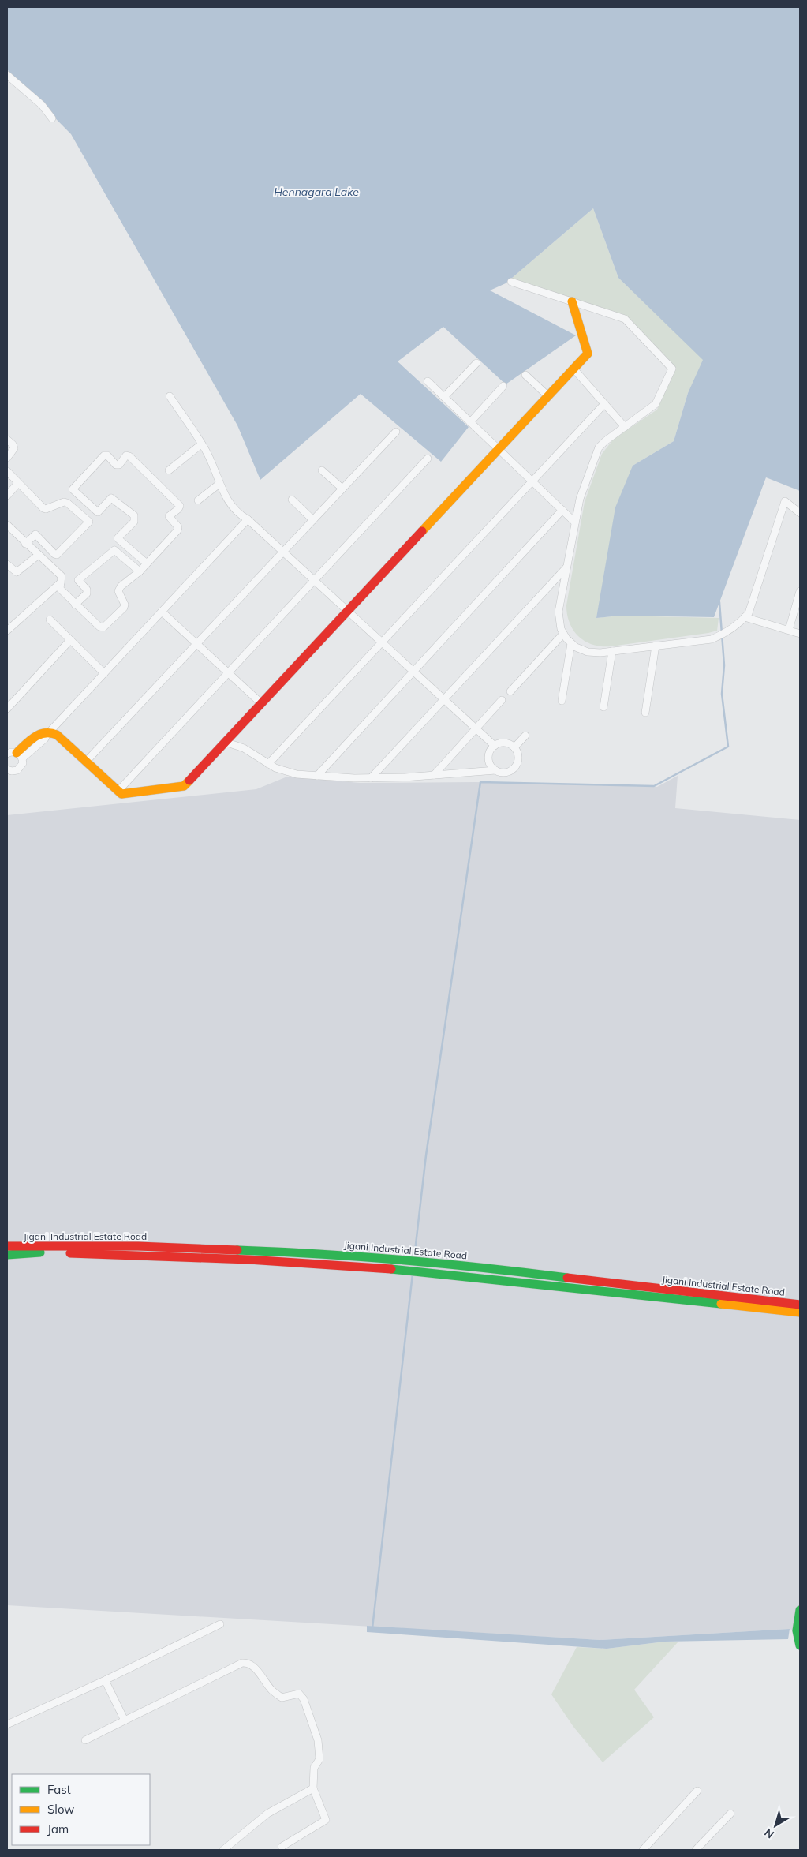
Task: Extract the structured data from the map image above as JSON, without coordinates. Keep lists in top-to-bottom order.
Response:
{
  "streets": {
    "main road": ["Jigani Industrial Estate Road"]
  },
  "water": ["Hennagara Lake"],
  "legend": ["Fast", "Slow", "Jam"],
  "north": "bottom left"
}
